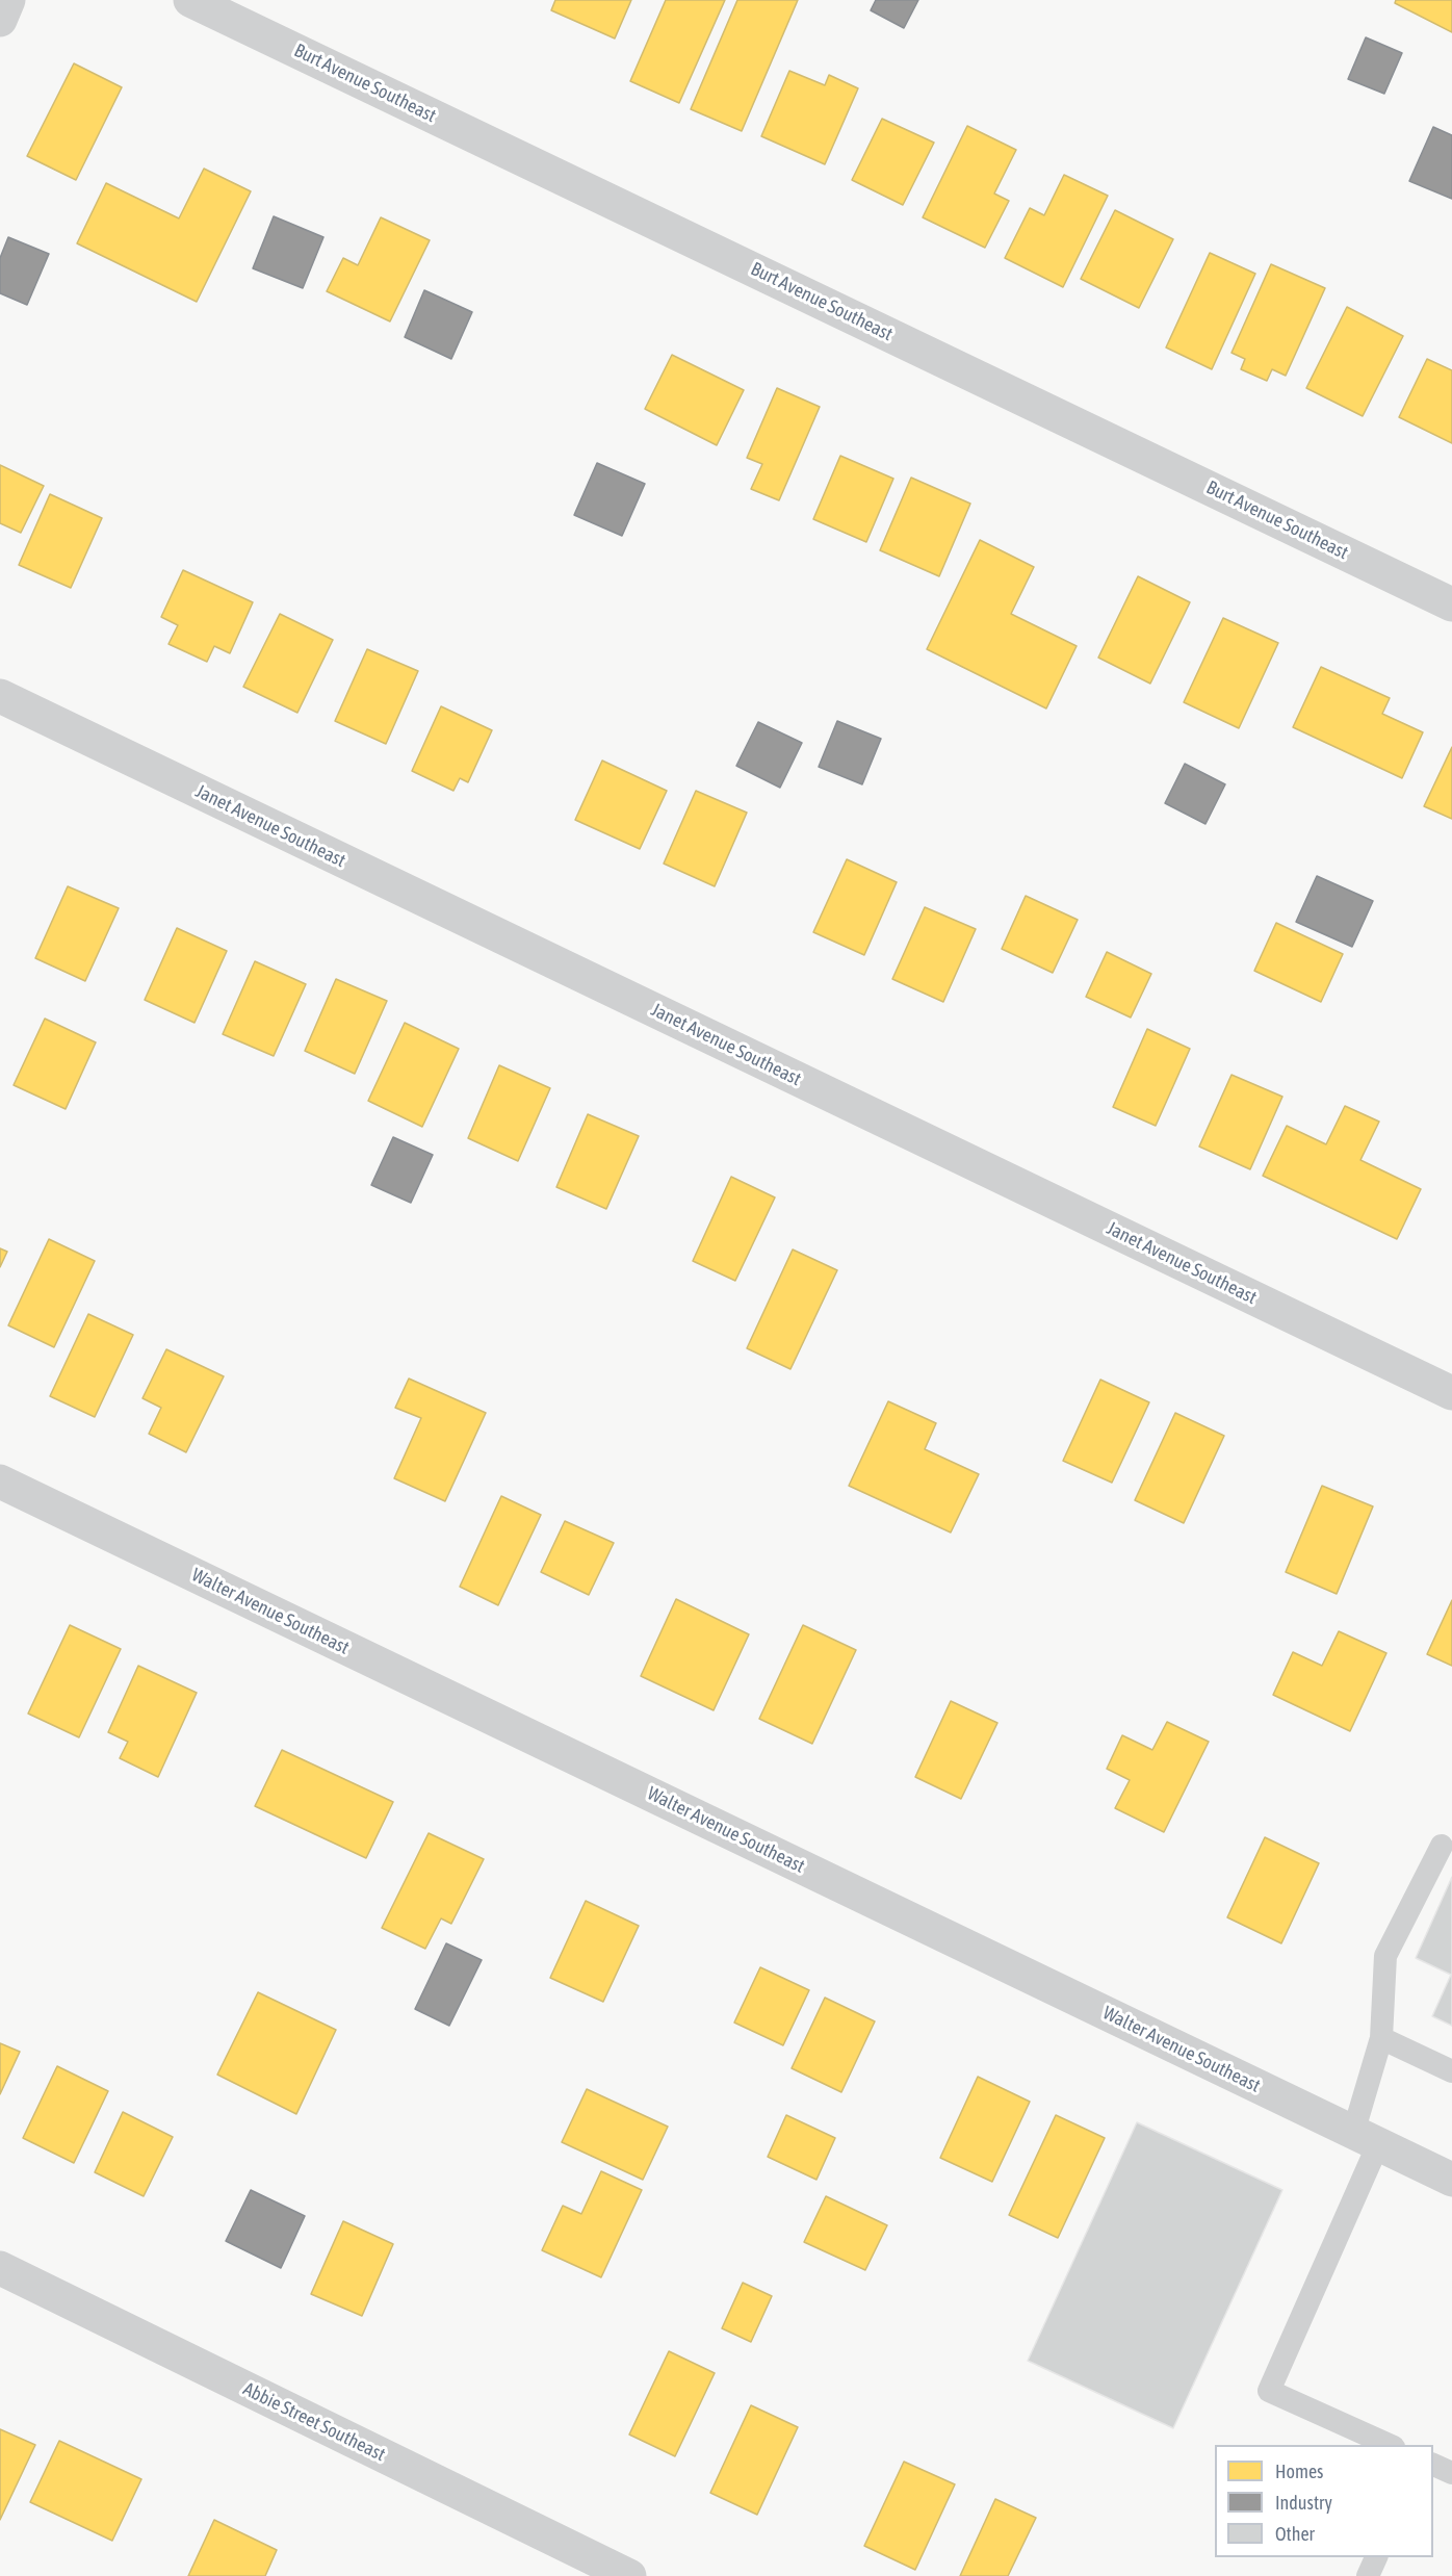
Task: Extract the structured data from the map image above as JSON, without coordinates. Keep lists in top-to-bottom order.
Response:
{
  "streets": {
    "street": [
      "Burt Avenue Southeast",
      "Janet Avenue Southeast",
      "Walter Avenue Southeast",
      "Abbie Street Southeast"
    ]
  },
  "legend": ["Homes", "Industry", "Other"]
}
